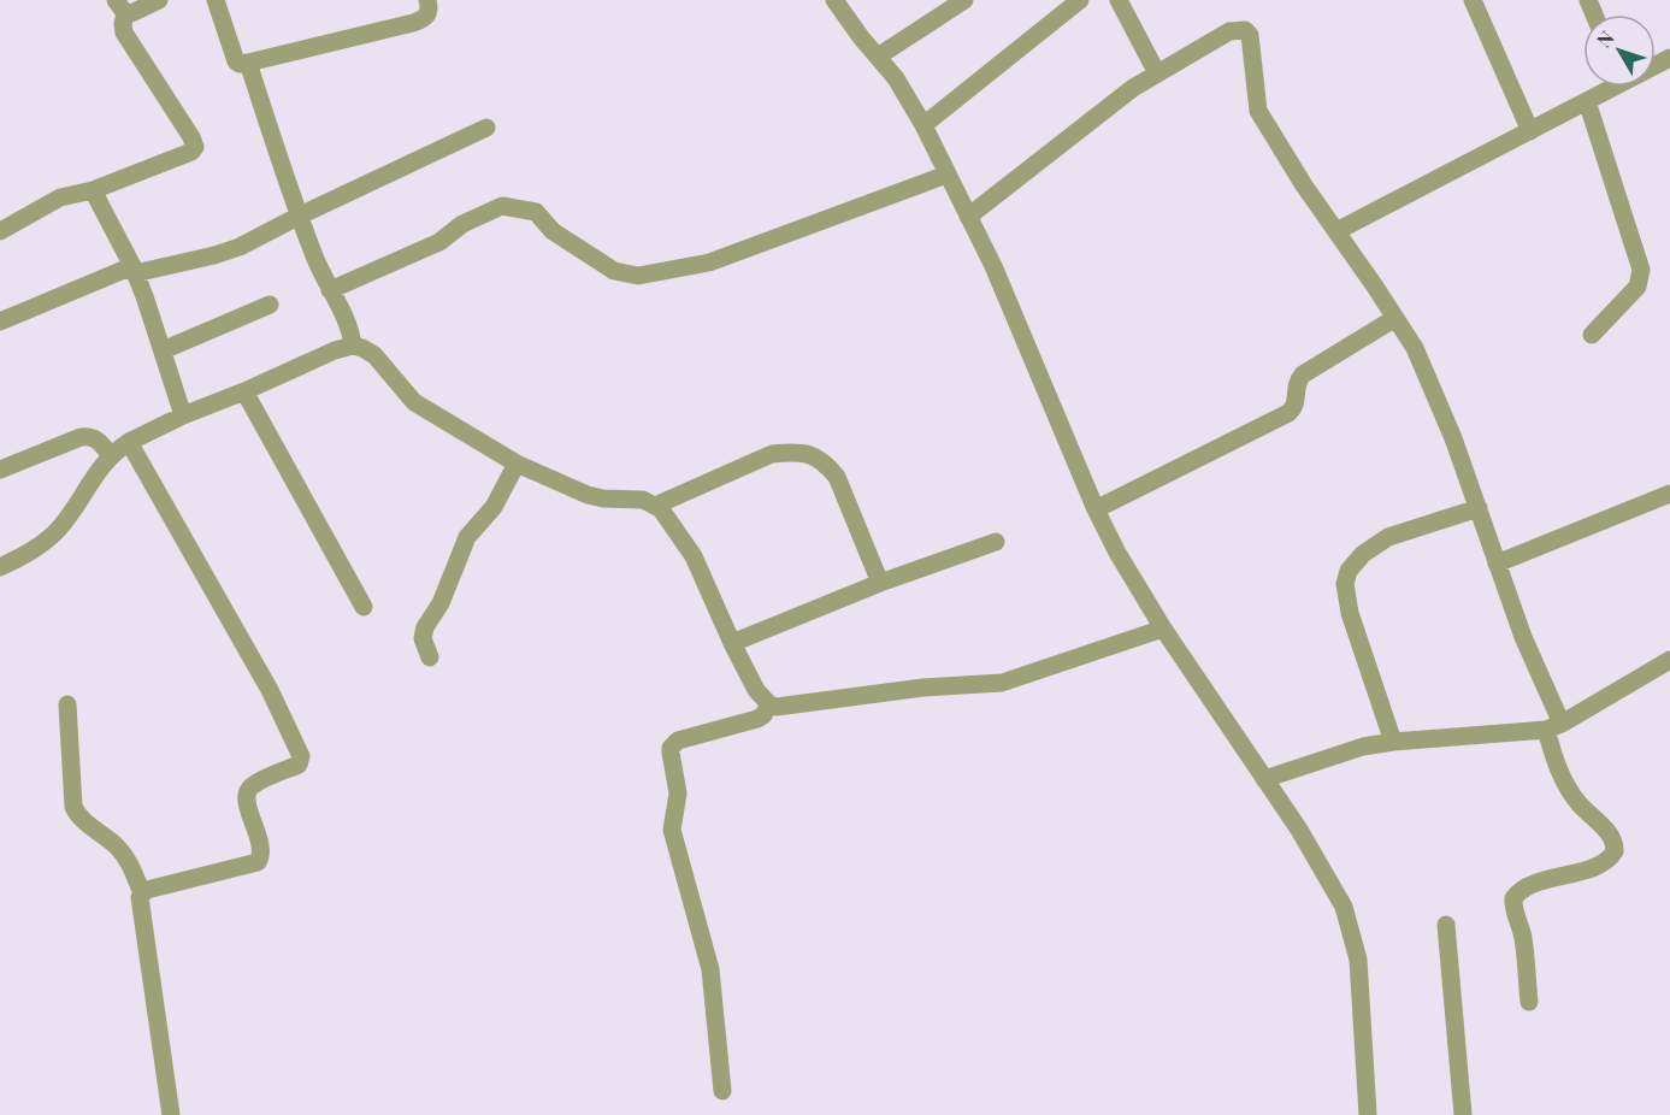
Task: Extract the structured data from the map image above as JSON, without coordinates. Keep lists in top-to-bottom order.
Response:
{
  "north": "top left"
}
